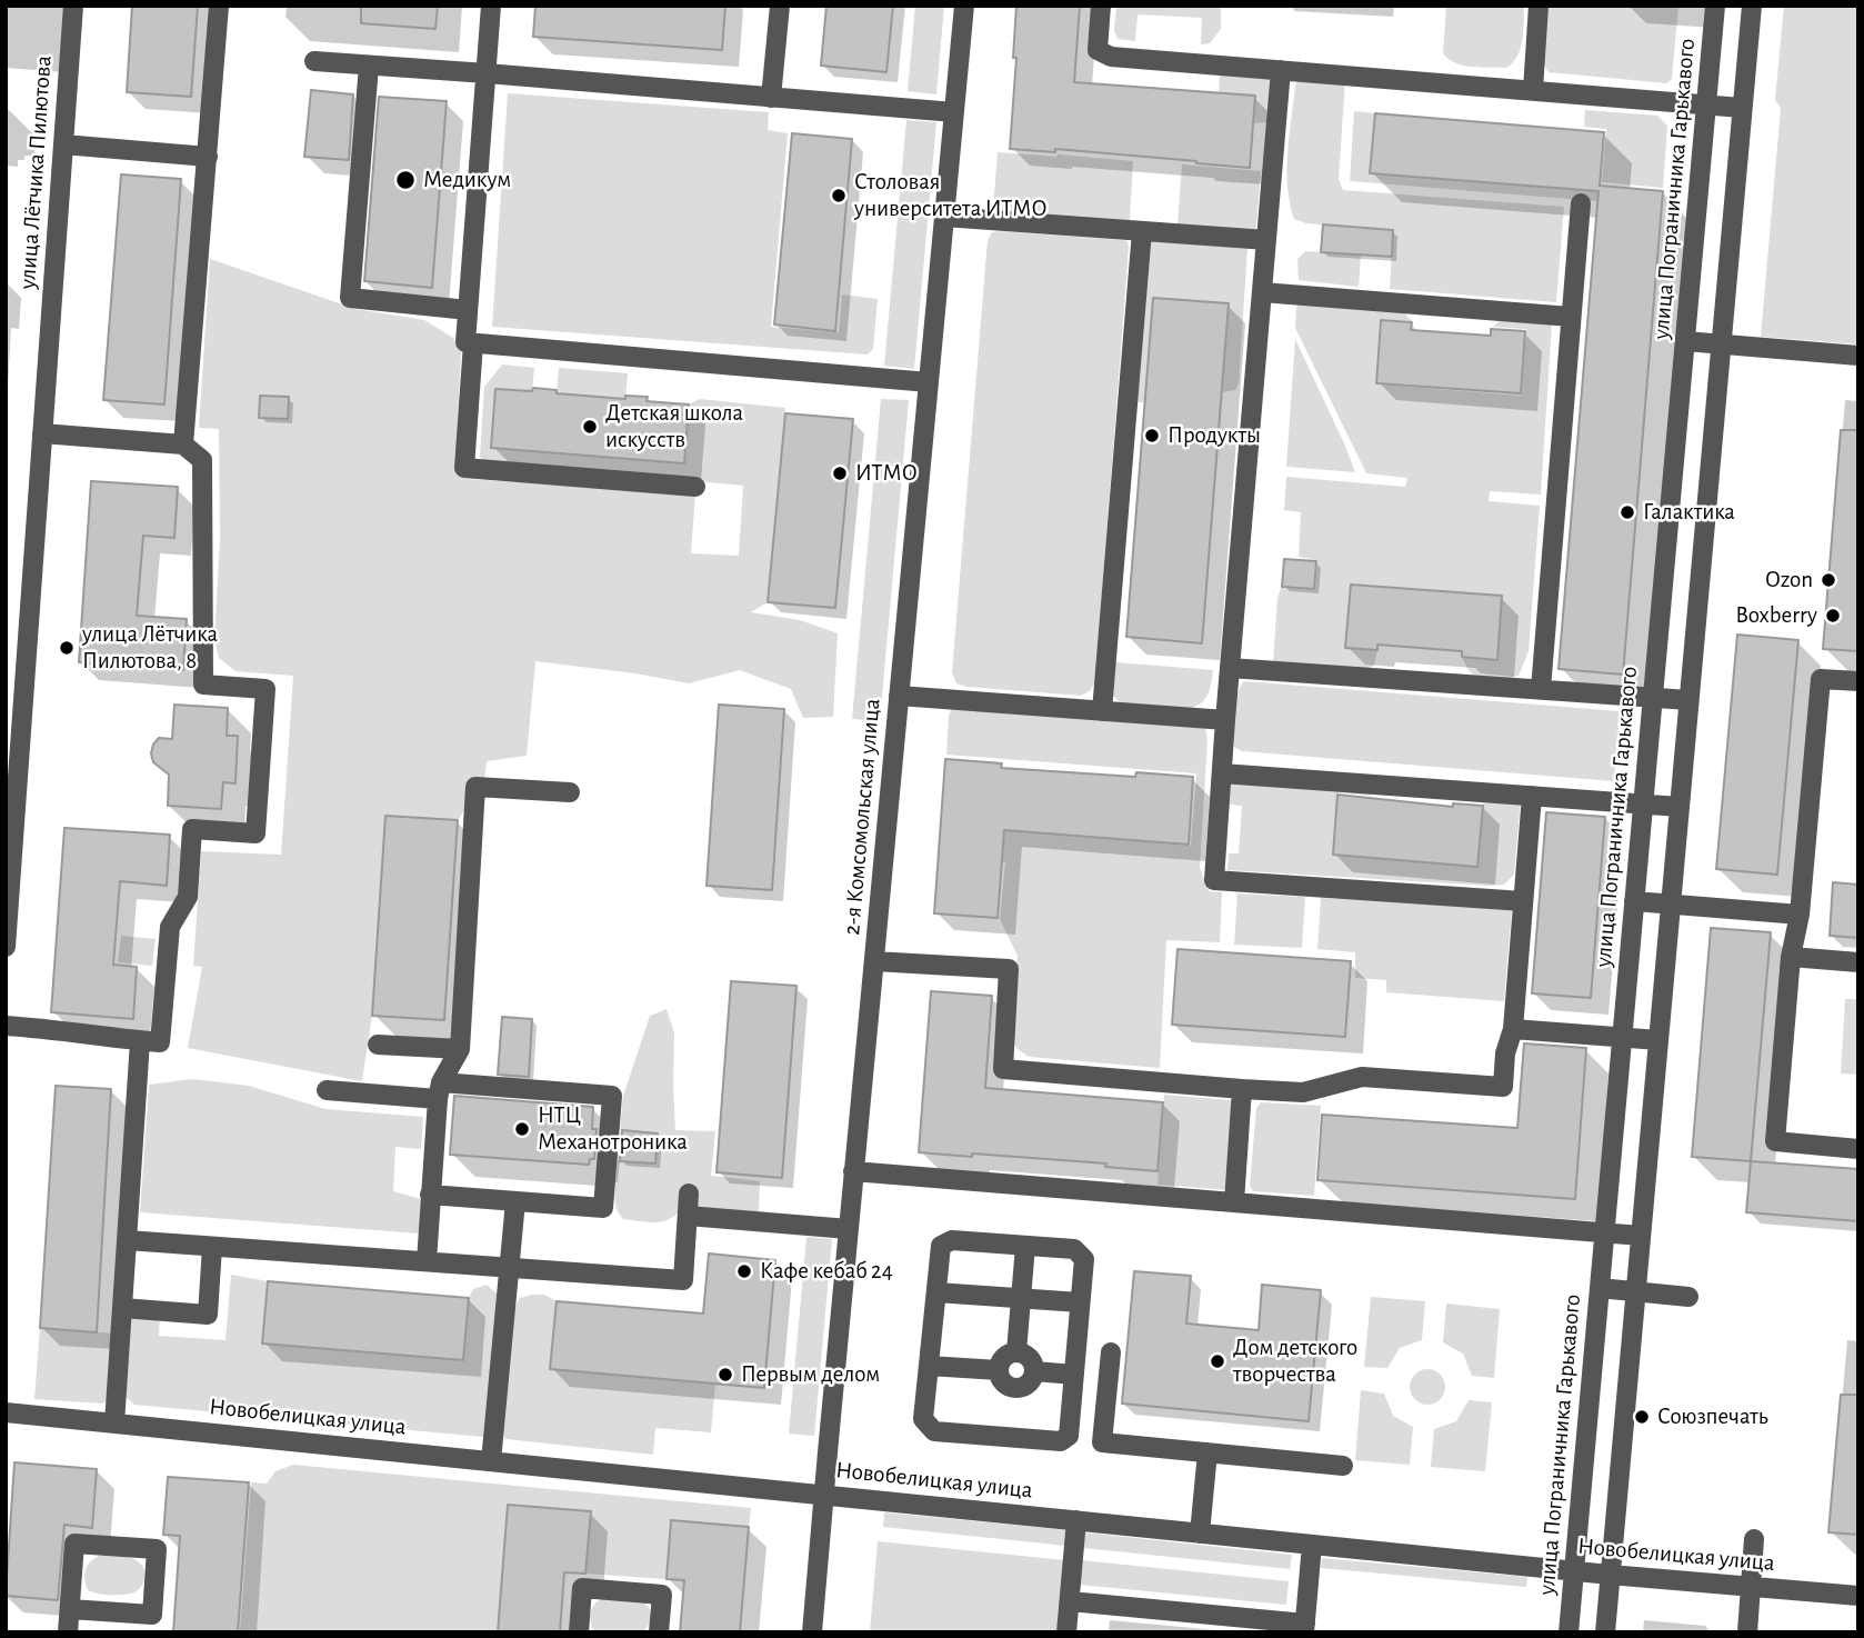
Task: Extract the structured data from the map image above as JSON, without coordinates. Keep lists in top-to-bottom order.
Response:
{
  "streets": {
    "street": [
      "улица Лётчика Пилютова",
      "улица Пограничника Гарькавого",
      "2-я Комсомольская улица",
      "Новобелицкая улица"
    ]
  },
  "crossings": [
    ["улица Пограничника Гарькавого", "Новобелицкая улица"],
    ["2-я Комсомольская улица", "Новобелицкая улица"]
  ],
  "places": [
    "Медикум",
    "Столовая университета ИТМО",
    "Детская школа искусств",
    "Продукты",
    "ИТМО",
    "Галактика",
    "Ozon",
    "Boxberry",
    "улица Лётчика Пилютова, 8",
    "НТЦ Механотроника",
    "Кафе кебаб 24",
    "Дом детского творчества",
    "Первым делом",
    "Союзпечать"
  ]
}
